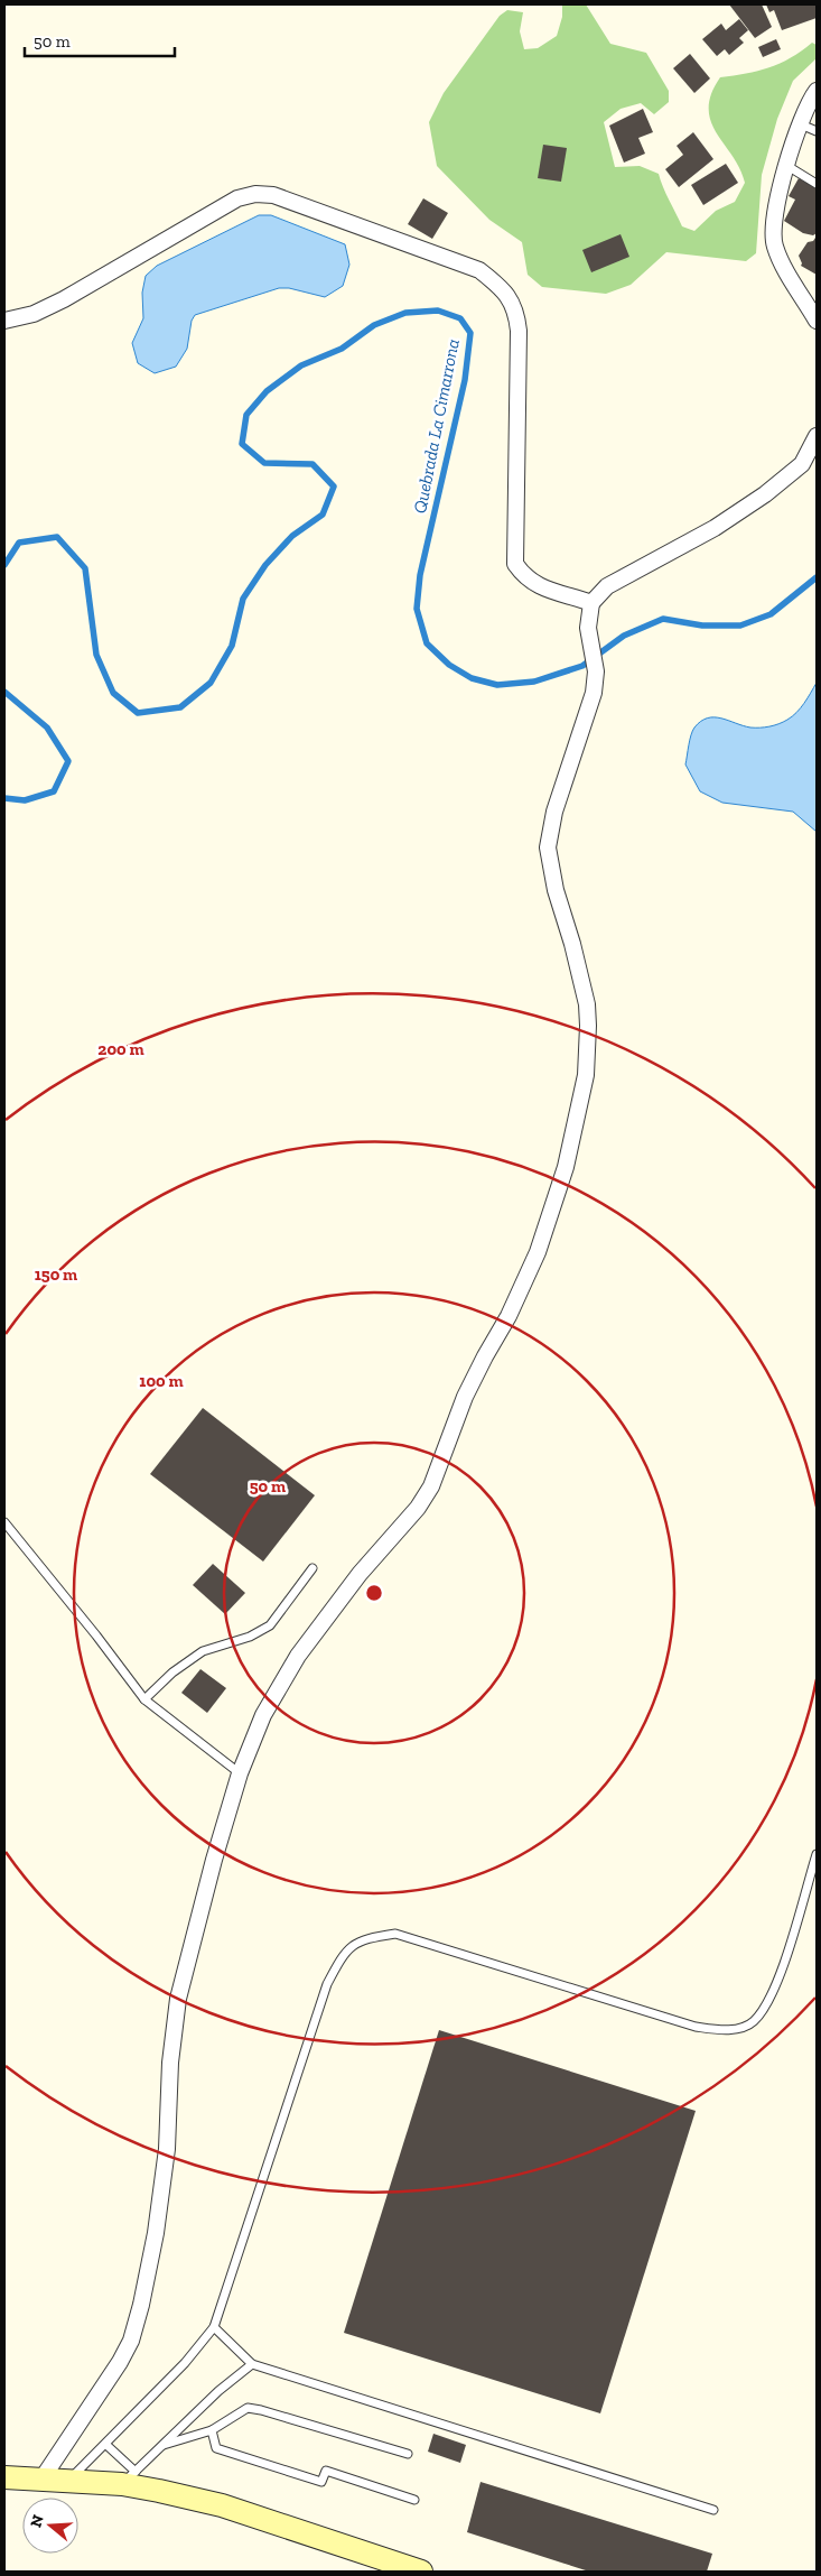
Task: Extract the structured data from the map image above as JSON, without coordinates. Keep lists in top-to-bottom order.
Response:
{
  "water": ["Quebrada La Cimarrona"],
  "scale_bar": "50 m",
  "north": "left",
  "rings": [
    "200 m",
    "150 m",
    "100 m",
    "50 m"
  ]
}
